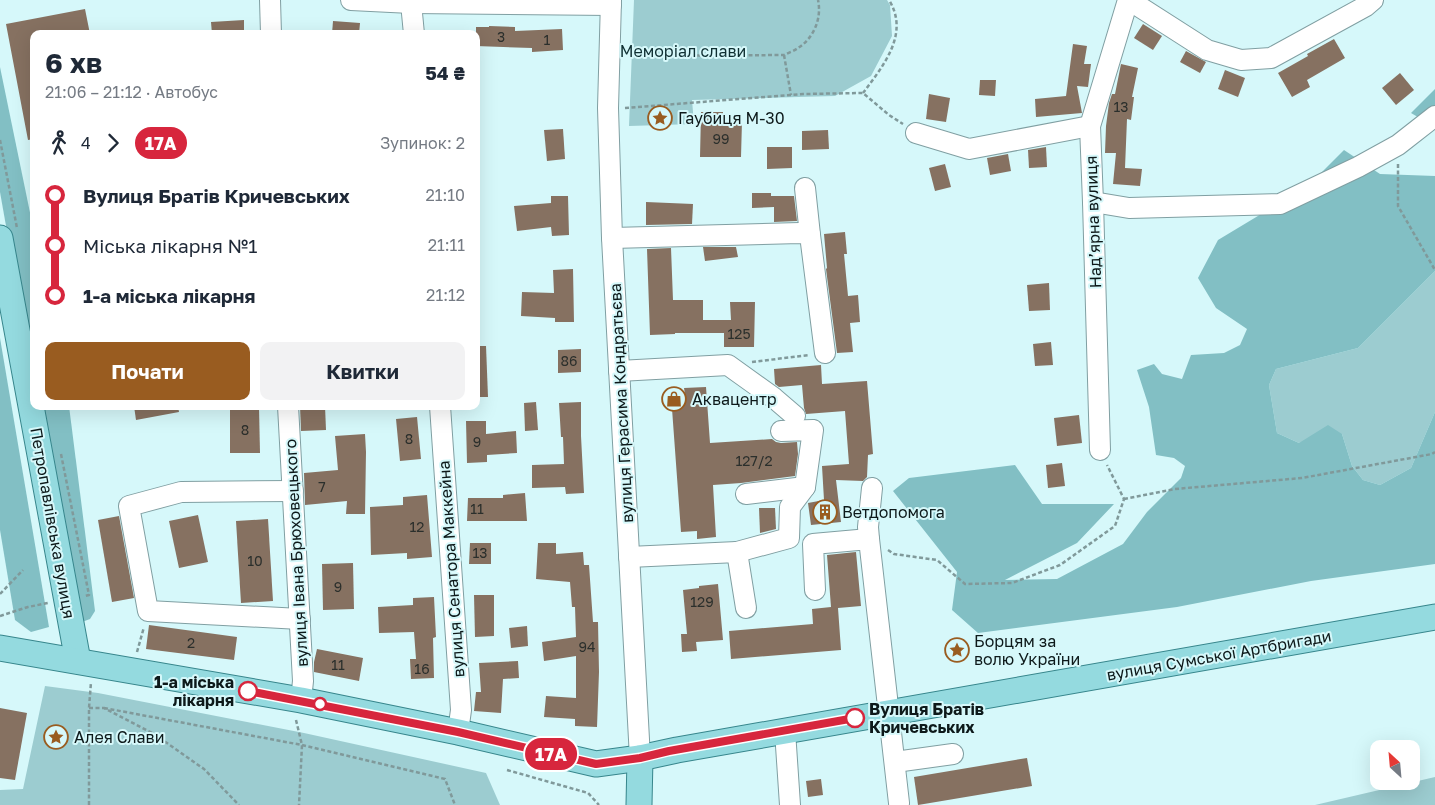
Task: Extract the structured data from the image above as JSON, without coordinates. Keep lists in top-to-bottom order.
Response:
{
  "streets": {
    "main road": ["вулиця Герасима Кондратьєва", "Петропавлівська вулиця", "вулиця Сумської Артбригади"],
    "street": ["Надʼярна вулиця", "вулиця Івана Брюховецького", "вулиця Сенатора Маккейна"]
  },
  "crossings": [
    ["вулиця Герасима Кондратьєва", "вулиця Сумської Артбригади"],
    ["Петропавлівська вулиця", "вулиця Сумської Артбригади"],
    ["вулиця Івана Брюховецького", "вулиця Сумської Артбригади"],
    ["вулиця Сенатора Маккейна", "вулиця Сумської Артбригади"]
  ],
  "parks": ["Меморіал слави"],
  "places": {
    "place": ["Гаубиця М-30", "Борцям за волю України", "Алея Слави"],
    "shop": ["Аквацентр"],
    "building": ["Ветдопомога"],
    "other": ["1-а міська лікарня", "Вулиця Братів Кричевських"]
  },
  "lines": ["bus line 17А"],
  "house_numbers": [
    "3",
    "1",
    "13",
    "99",
    "125",
    "86",
    "8",
    "8",
    "9",
    "127/2",
    "7",
    "11",
    "12",
    "13",
    "10",
    "9",
    "129",
    "2",
    "94",
    "11",
    "16"
  ],
  "north": "top left",
  "page": {
    "on_map": "17А",
    "heading": ["6 хв", "21:06 – 21:12 · Автобус", "54 ₴"],
    "legs": ["4", "17А", "Зупинок: 2"],
    "list": [
      {
        "name": "Вулиця Братів Кричевських",
        "value": "21:10"
      },
      {
        "name": "Міська лікарня №1",
        "value": "21:11"
      },
      {
        "name": "1-а міська лікарня",
        "value": "21:12"
      }
    ],
    "buttons": ["Почати", "Квитки"]
  }
}
